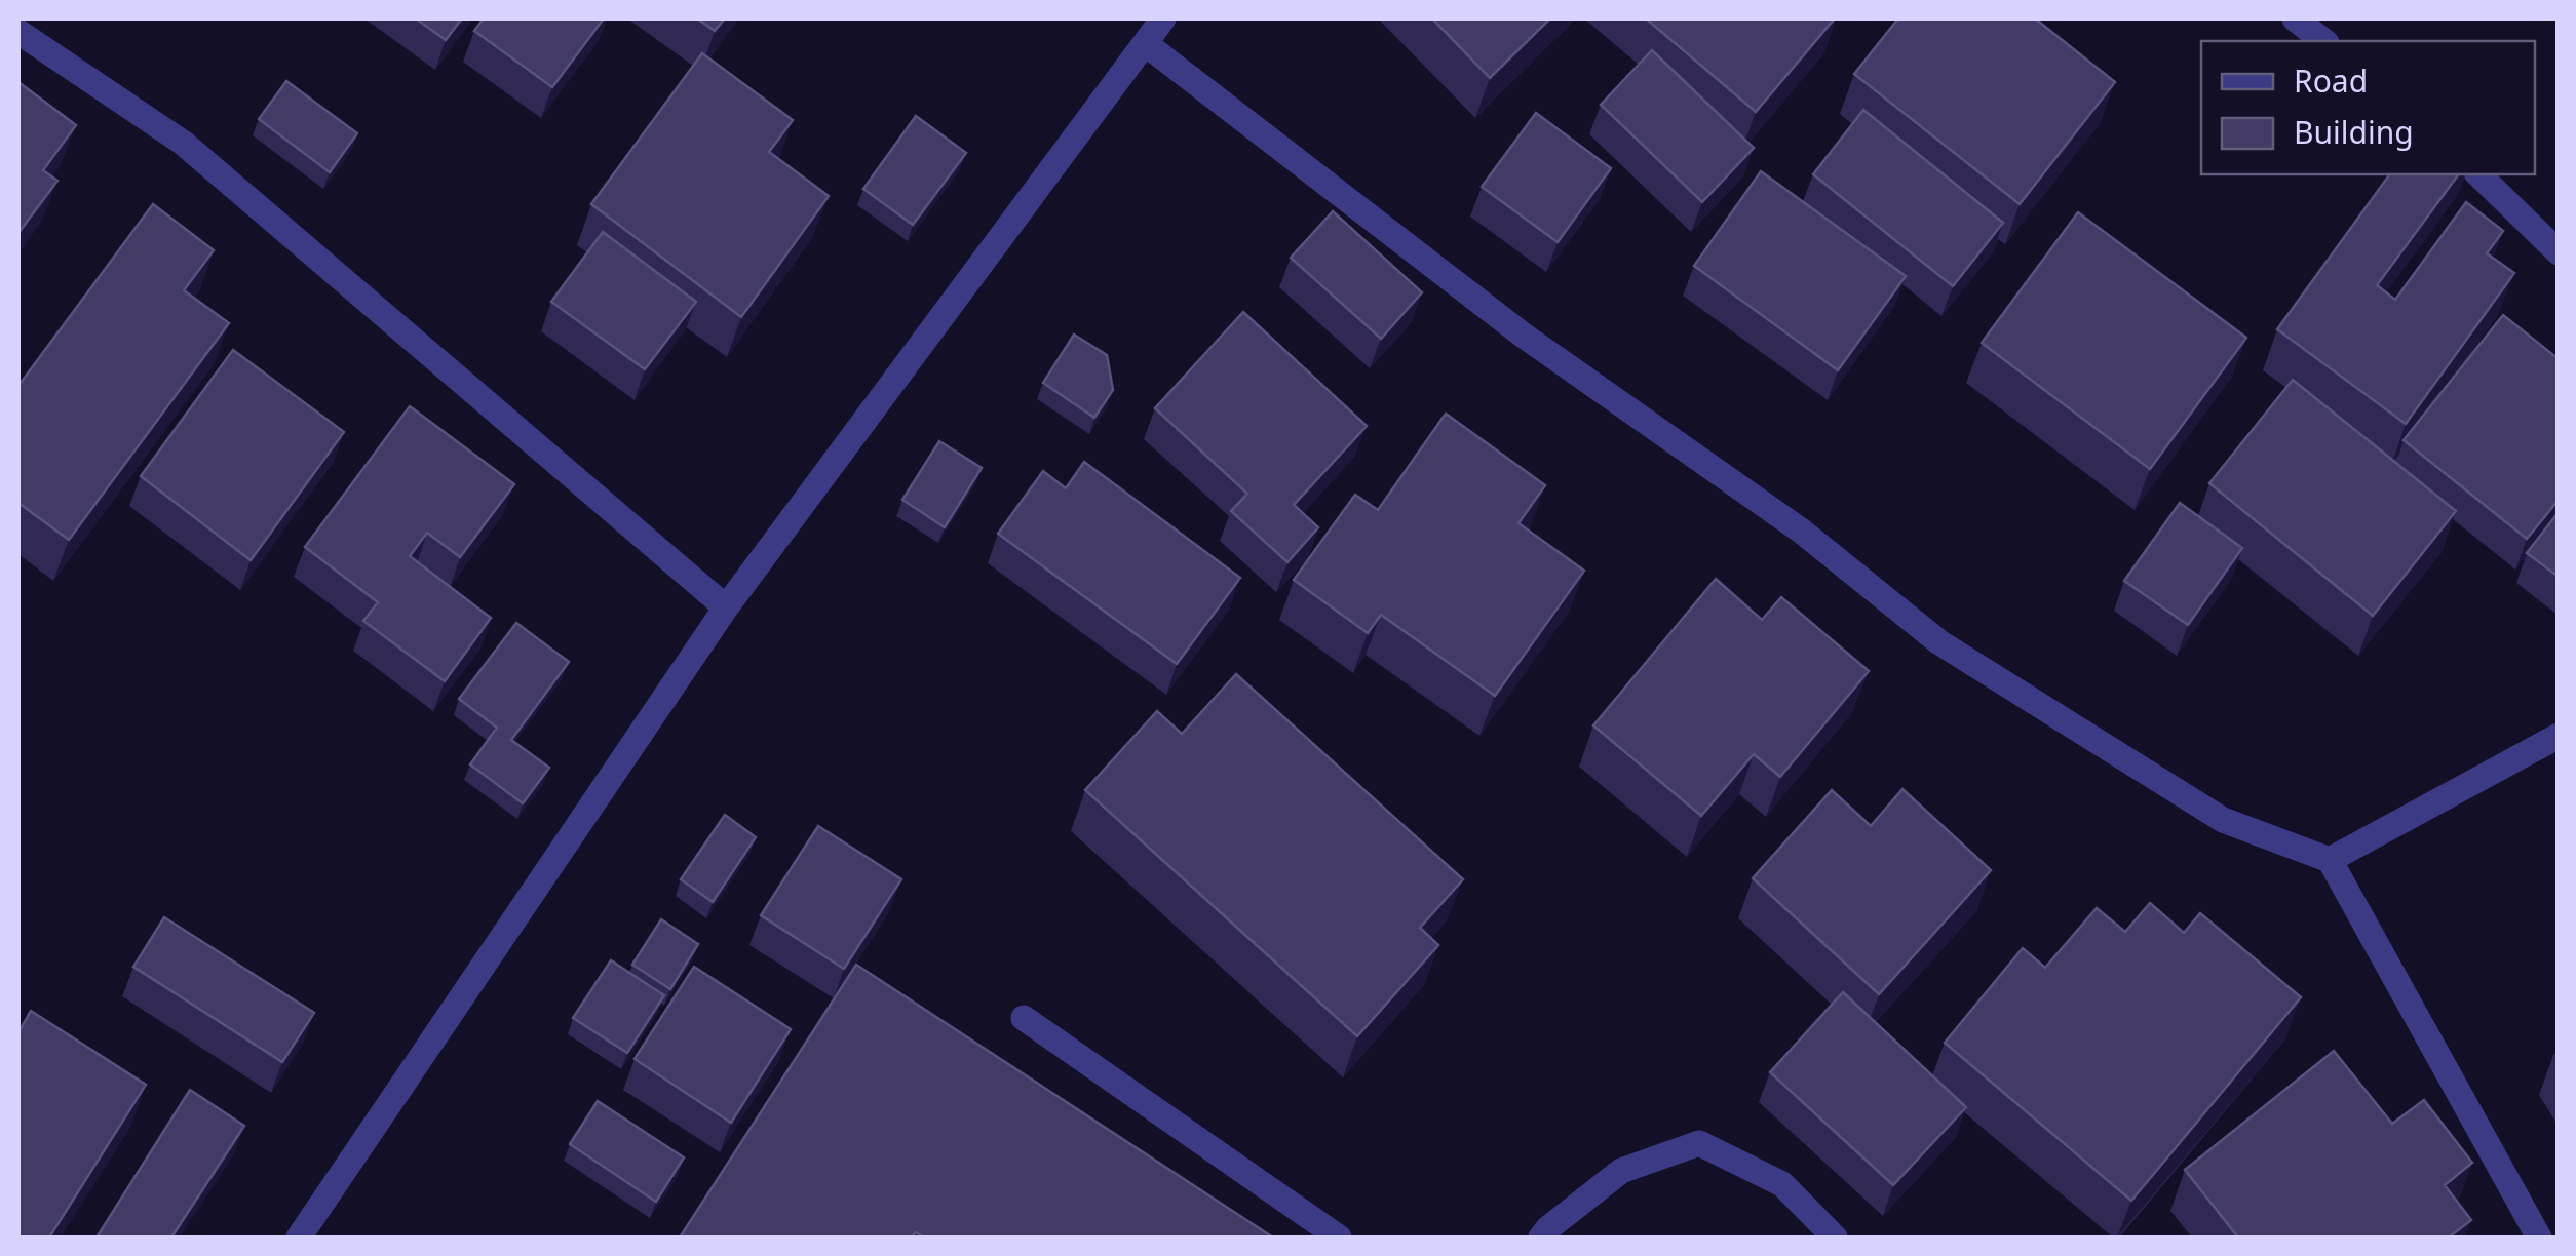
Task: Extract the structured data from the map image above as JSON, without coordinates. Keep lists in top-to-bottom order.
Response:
{
  "legend": ["Road", "Building"]
}
